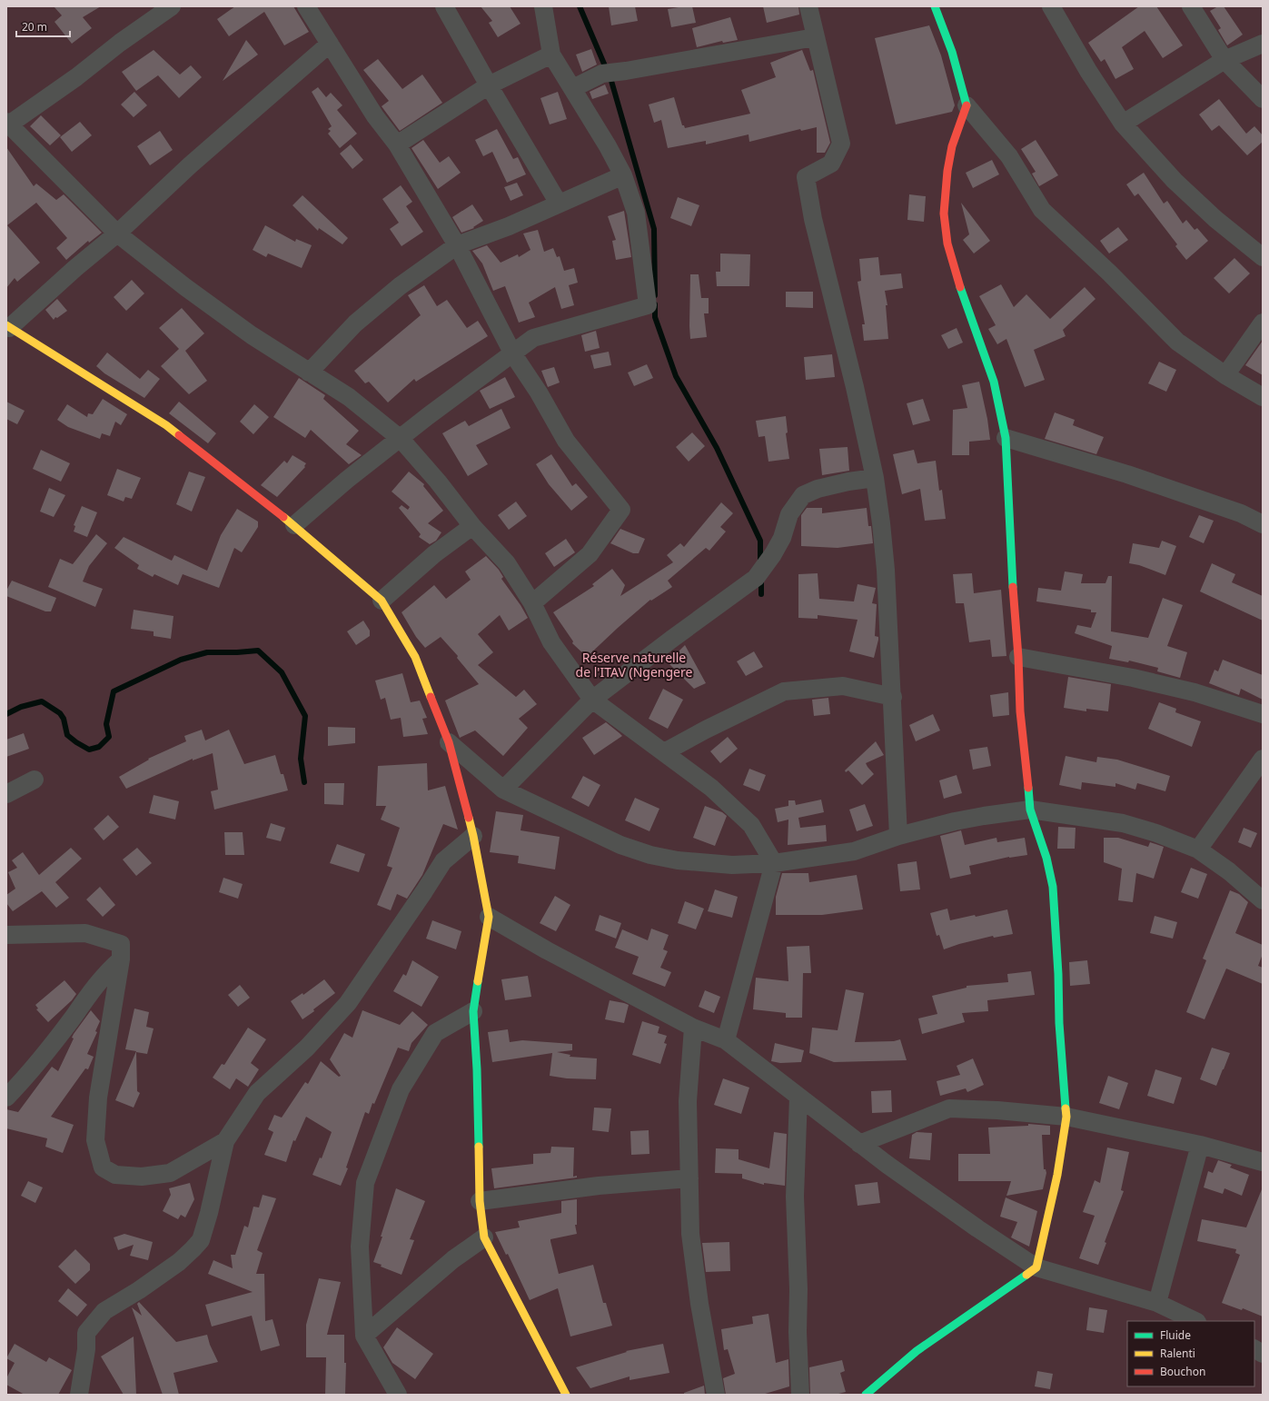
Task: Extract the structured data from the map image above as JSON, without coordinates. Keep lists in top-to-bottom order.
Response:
{
  "parks": ["Réserve naturelle de l'ITAV (Ngengere"],
  "legend": ["Fluide", "Ralenti", "Bouchon"],
  "scale_bar": "20 m"
}
